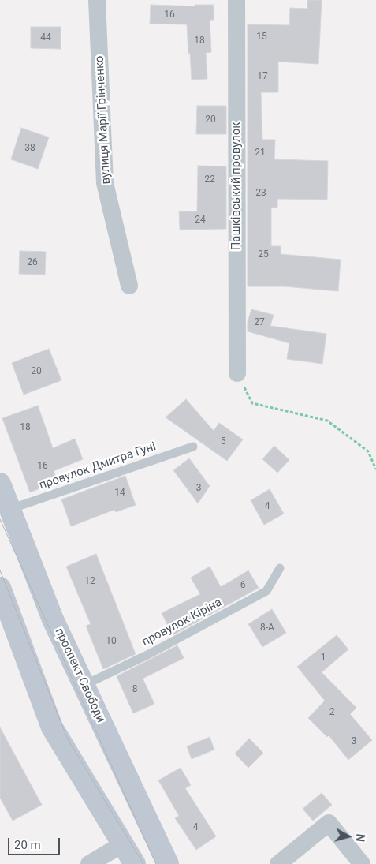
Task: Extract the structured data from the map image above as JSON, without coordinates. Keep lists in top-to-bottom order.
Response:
{
  "streets": {
    "street": ["вулиця Марії Грінченко", "Пашківський провулок", "проспект Свободи"],
    "lane": ["провулок Дмитра Гуні", "провулок Кіріна"]
  },
  "crossings": [
    ["провулок Дмитра Гуні", "проспект Свободи"],
    ["провулок Кіріна", "проспект Свободи"]
  ],
  "house_numbers": [
    "16",
    "15",
    "44",
    "18",
    "17",
    "20",
    "38",
    "21",
    "22",
    "23",
    "24",
    "25",
    "26",
    "27",
    "20",
    "18",
    "5",
    "16",
    "3",
    "14",
    "4",
    "12",
    "6",
    "8-А",
    "10",
    "1",
    "8",
    "2",
    "3",
    "4"
  ],
  "scale_bar": "20 m",
  "north": "right"
}
